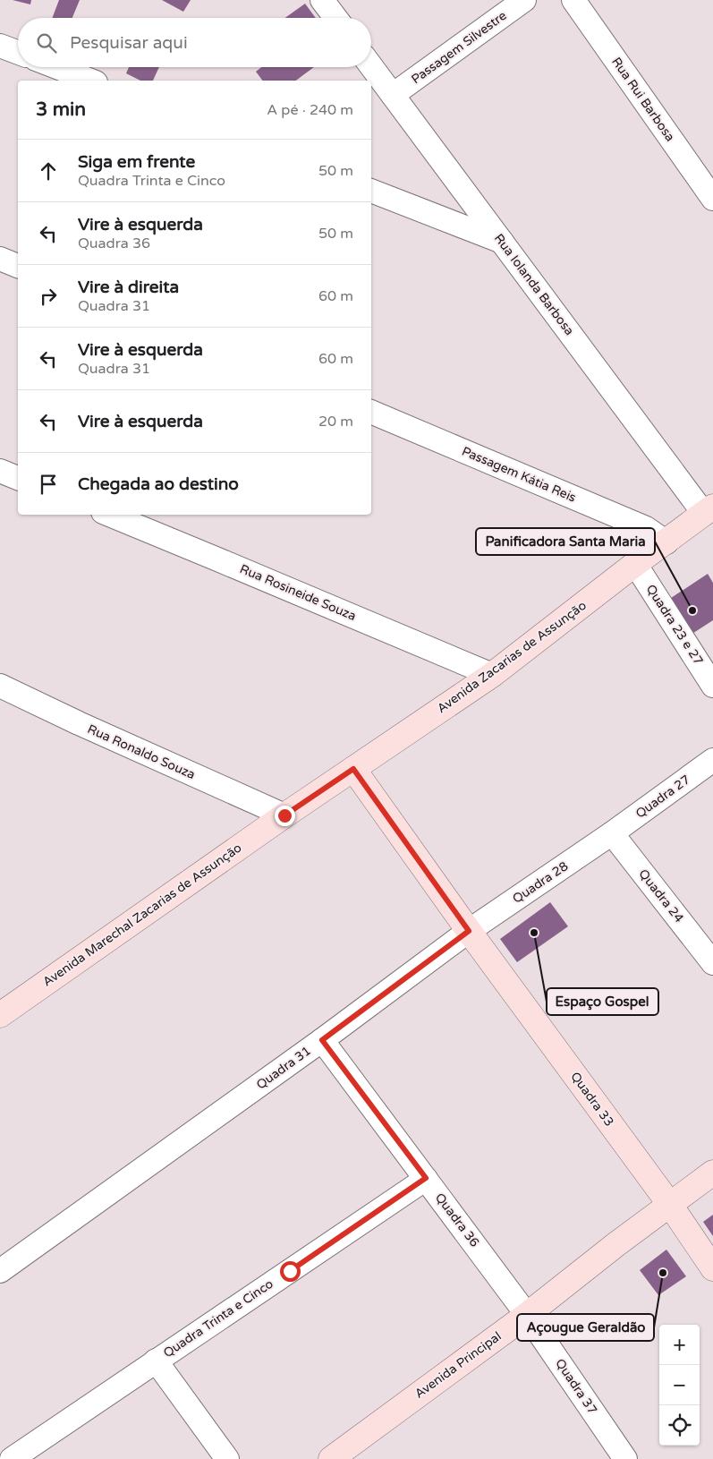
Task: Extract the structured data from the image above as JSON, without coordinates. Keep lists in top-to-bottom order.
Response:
{
  "streets": {
    "street": [
      "Passagem Silvestre",
      "Rua Rui Barbosa",
      "Rua Iolanda Barbosa",
      "Passagem Kátia Reis",
      "Rua Rosineide Souza",
      "Quadra 23 e 27",
      "Avenida Zacarias de Assunção",
      "Rua Ronaldo Souza",
      "Quadra 27",
      "Quadra 28",
      "Quadra 24",
      "Avenida Marechal Zacarias de Assunção",
      "Quadra 31",
      "Quadra 33",
      "Quadra 36",
      "Quadra Trinta e Cinco",
      "Avenida Principal",
      "Quadra 37"
    ]
  },
  "crossings": [
    ["Passagem Silvestre", "Rua Iolanda Barbosa"],
    ["Rua Iolanda Barbosa", "Avenida Zacarias de Assunção"],
    ["Passagem Kátia Reis", "Avenida Zacarias de Assunção"],
    ["Rua Rosineide Souza", "Avenida Zacarias de Assunção"],
    ["Quadra 23 e 27", "Avenida Zacarias de Assunção"],
    ["Avenida Zacarias de Assunção", "Rua Ronaldo Souza"],
    ["Avenida Zacarias de Assunção", "Avenida Marechal Zacarias de Assunção"],
    ["Rua Ronaldo Souza", "Avenida Marechal Zacarias de Assunção"],
    ["Quadra 27", "Quadra 28"],
    ["Quadra 27", "Quadra 24"],
    ["Quadra 28", "Quadra 24"],
    ["Quadra 28", "Quadra 31"],
    ["Quadra 28", "Quadra 33"],
    ["Quadra 31", "Quadra 33"],
    ["Quadra 31", "Quadra 36"],
    ["Quadra 33", "Avenida Principal"],
    ["Quadra 36", "Quadra Trinta e Cinco"],
    ["Quadra 36", "Avenida Principal"],
    ["Quadra 36", "Quadra 37"],
    ["Avenida Principal", "Quadra 37"]
  ],
  "places": ["Panificadora Santa Maria", "Espaço Gospel", "Açougue Geraldão"],
  "page": {
    "search": "Pesquisar aqui",
    "heading": ["3 min", "A pé · 240 m"],
    "list": [
      ["Siga em frente", "Quadra Trinta e Cinco", "50 m"],
      ["Vire à esquerda", "Quadra 36", "50 m"],
      ["Vire à direita", "Quadra 31", "60 m"],
      ["Vire à esquerda", "Quadra 31", "60 m"],
      ["Vire à esquerda", "20 m"],
      "Chegada ao destino"
    ],
    "map_buttons": ["+", "−"]
  }
}
